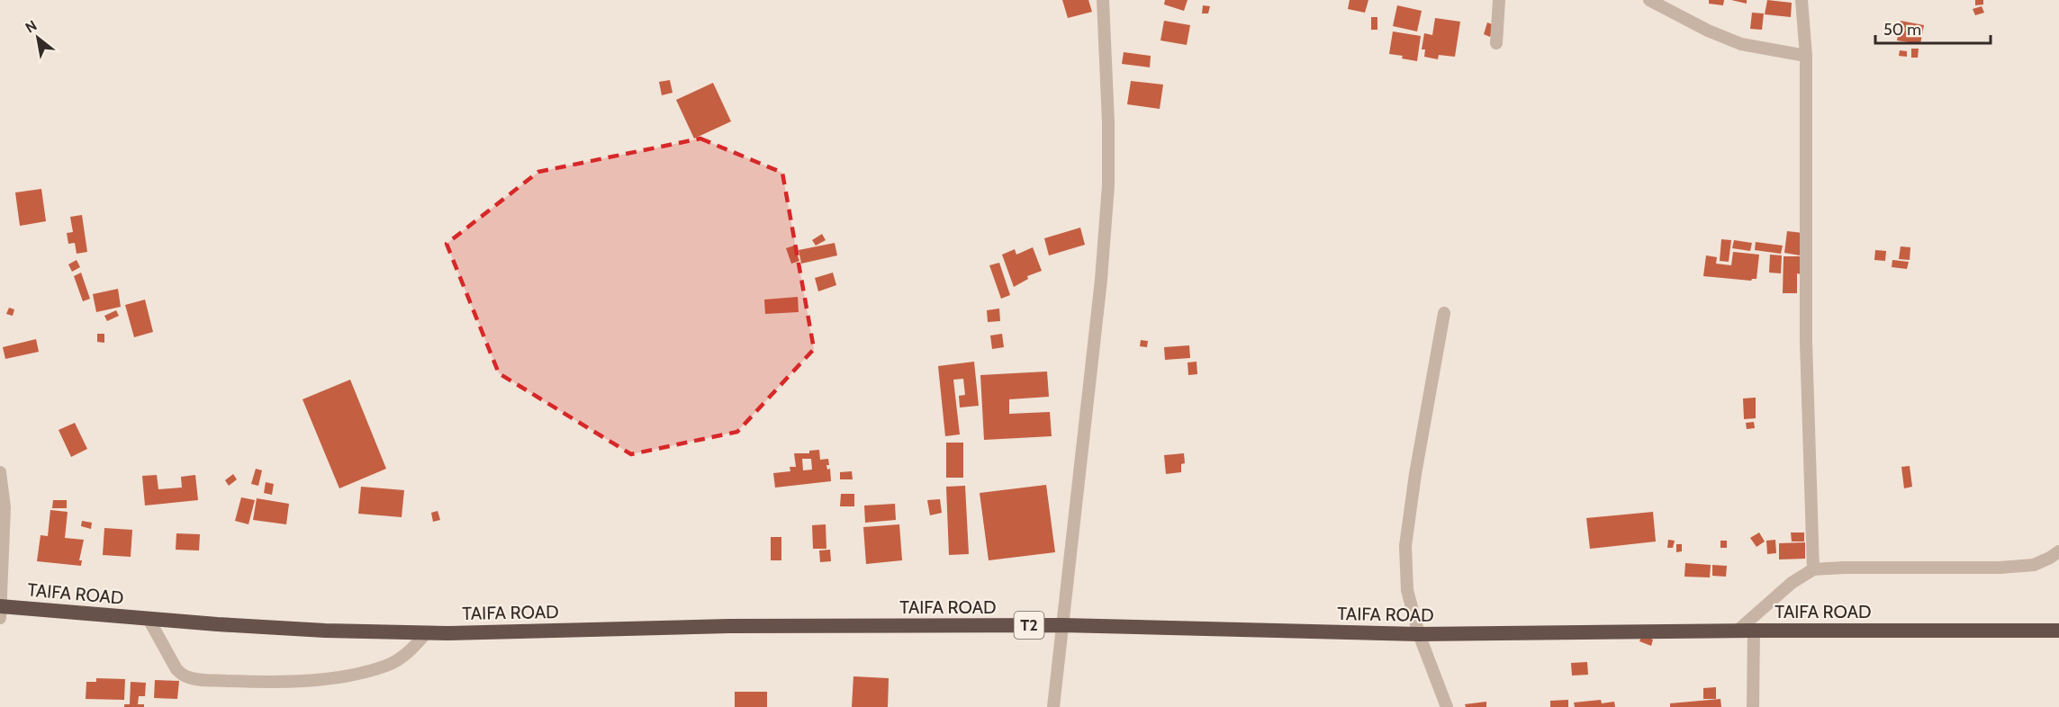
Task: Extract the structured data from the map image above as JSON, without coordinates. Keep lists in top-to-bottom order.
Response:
{
  "streets": {
    "highway": ["TAIFA ROAD", "T2"]
  },
  "scale_bar": "50 m",
  "north": "top left"
}
